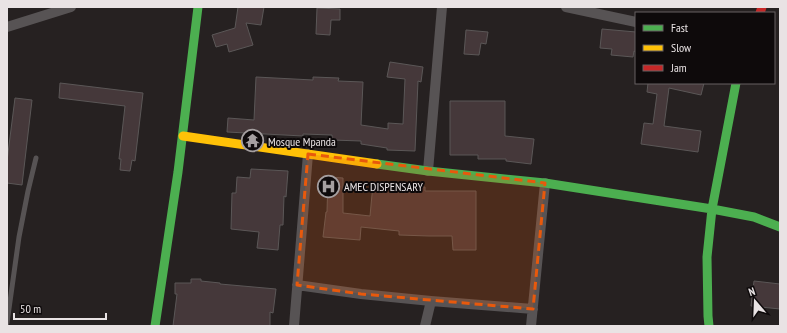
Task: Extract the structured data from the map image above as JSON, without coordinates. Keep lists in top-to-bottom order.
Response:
{
  "places": {
    "temple": ["Mosque Mpanda"],
    "hospital": ["AMEC DISPENSARY"]
  },
  "legend": ["Fast", "Slow", "Jam"],
  "scale_bar": "50 m",
  "north": "top"
}
